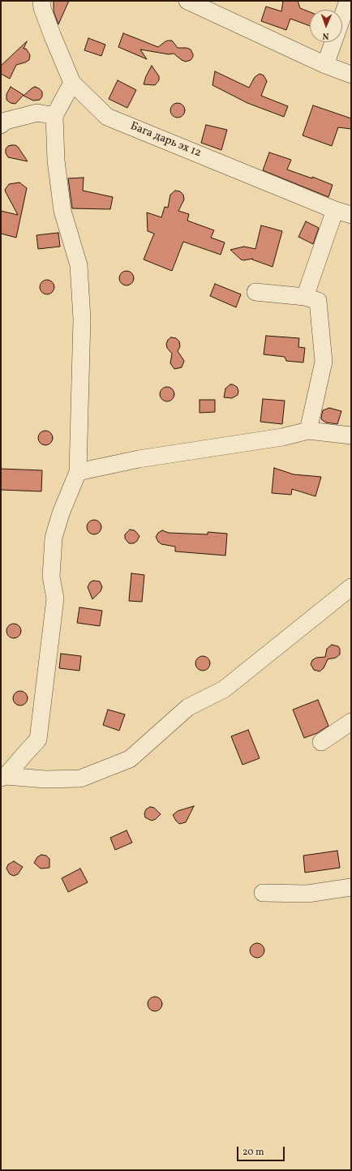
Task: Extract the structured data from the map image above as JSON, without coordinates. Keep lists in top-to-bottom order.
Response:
{
  "streets": {
    "street": ["Бага дарь эх 12"]
  },
  "scale_bar": "20 m",
  "north": "bottom"
}
